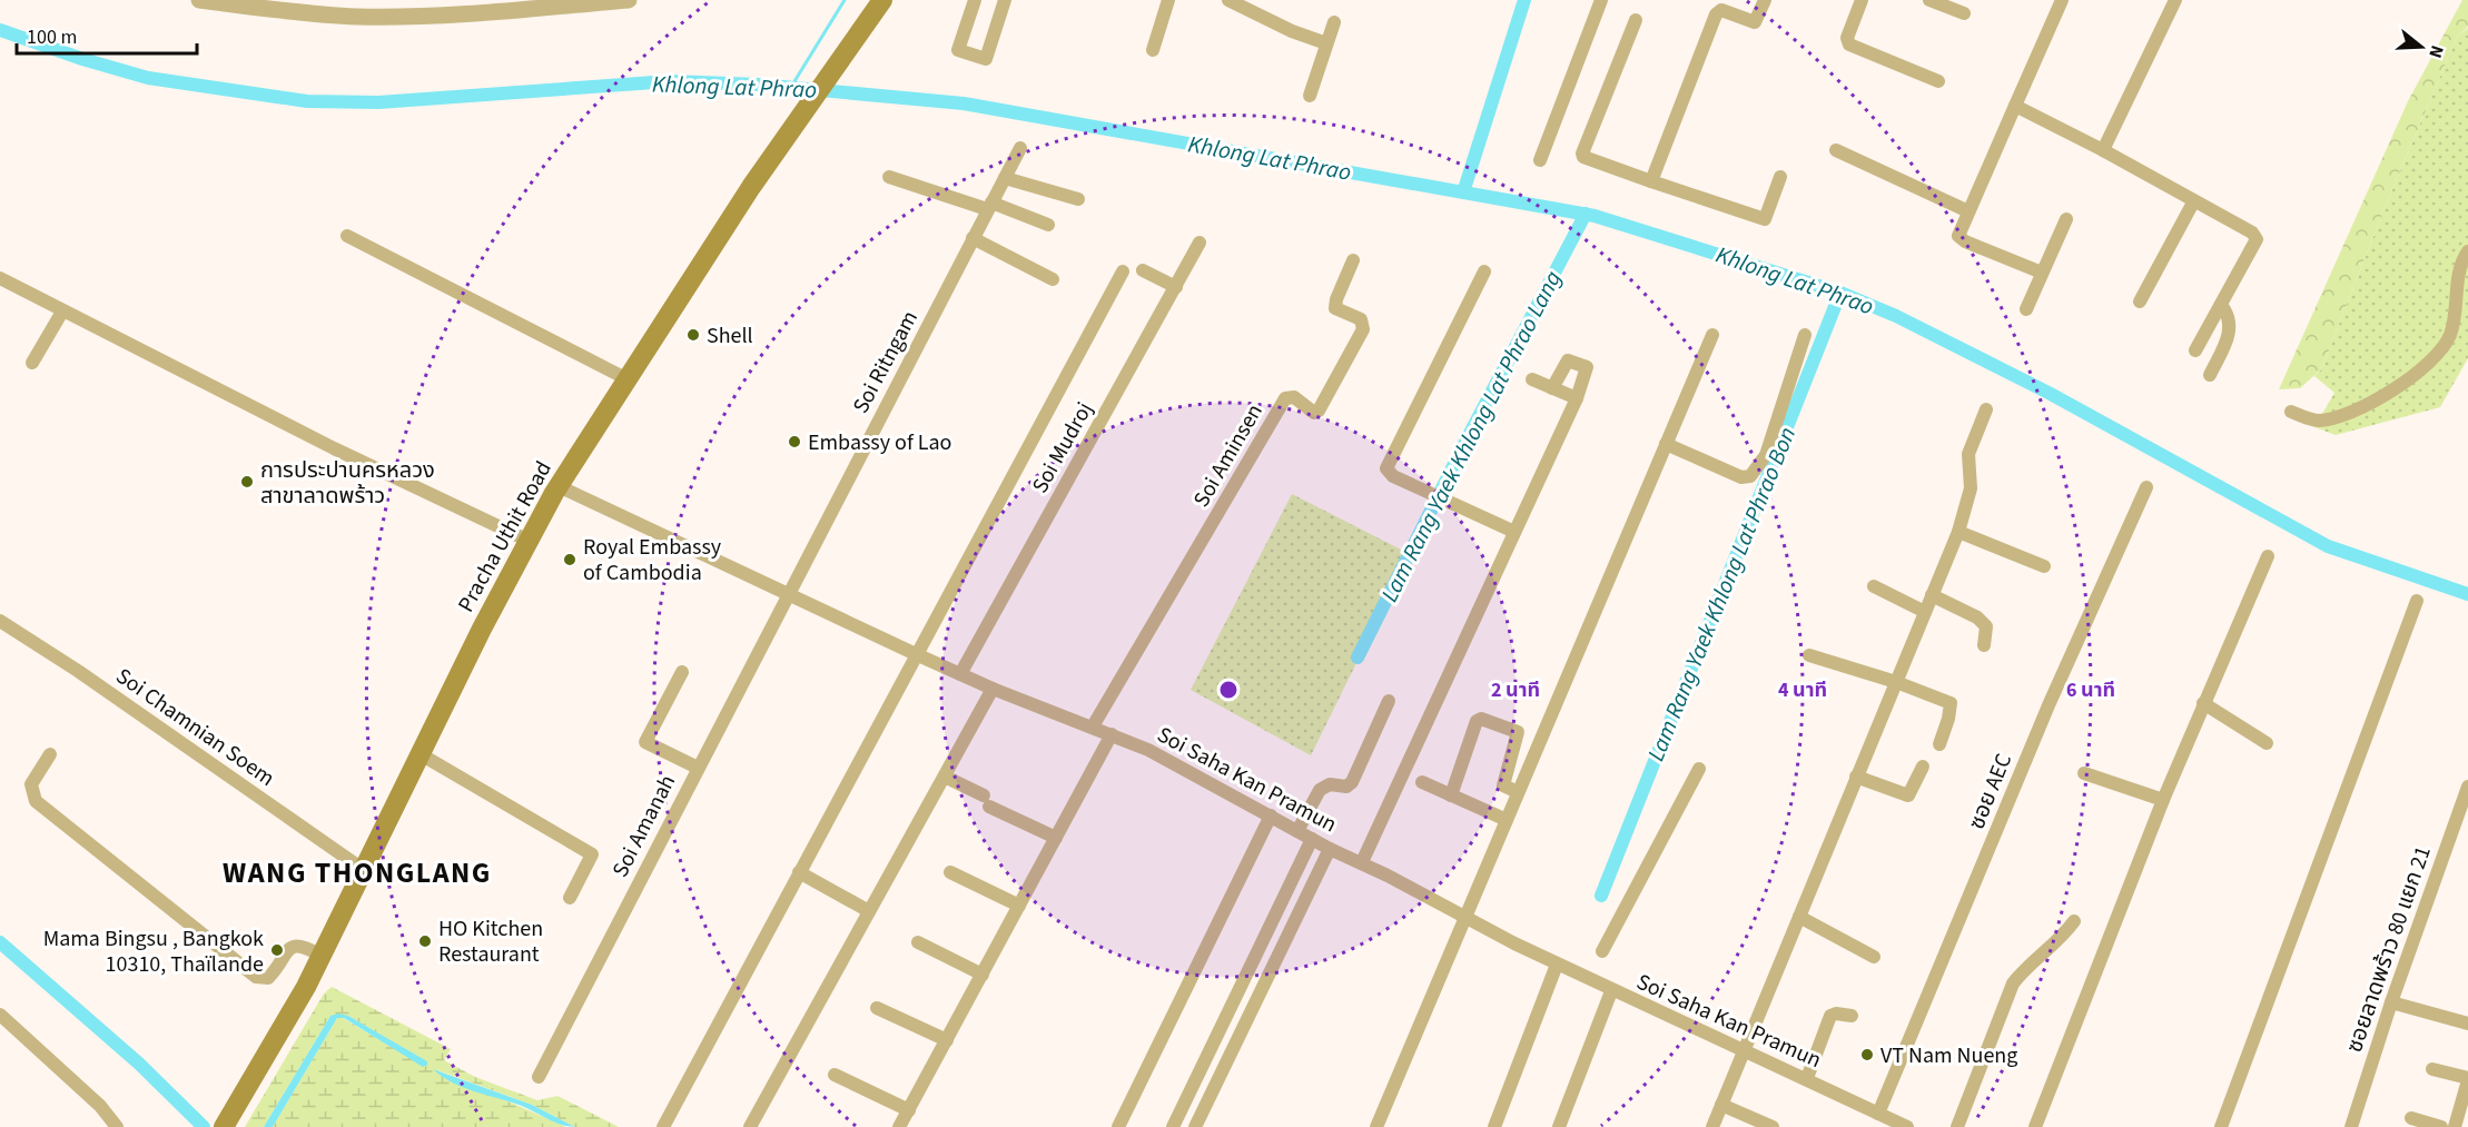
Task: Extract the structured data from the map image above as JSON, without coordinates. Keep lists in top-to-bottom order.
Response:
{
  "streets": {
    "main road": ["Pracha Uthit Road"],
    "street": [
      "Soi Ritngam",
      "Soi Mudroj",
      "Soi Aminsen",
      "Soi Chamnian Soem",
      "Soi Saha Kan Pramun",
      "ซอย AEC",
      "Soi Amanah",
      "ซอยลาดพร้าว 80 แยก 21"
    ]
  },
  "crossings": [
    ["Soi Ritngam", "Soi Saha Kan Pramun"],
    ["Soi Ritngam", "Soi Amanah"],
    ["Soi Mudroj", "Soi Saha Kan Pramun"],
    ["Soi Aminsen", "Soi Saha Kan Pramun"],
    ["Pracha Uthit Road", "Soi Chamnian Soem"],
    ["Pracha Uthit Road", "Soi Saha Kan Pramun"],
    ["Soi Saha Kan Pramun", "ซอย AEC"],
    ["Soi Saha Kan Pramun", "Soi Amanah"]
  ],
  "districts": ["WANG THONGLANG"],
  "water": ["Khlong Lat Phrao", "Lam Rang Yaek Khlong Lat Phrao Lang", "Lam Rang Yaek Khlong Lat Phrao Bon"],
  "places": [
    "Shell",
    "Embassy of Lao",
    "การประปานครหลวง สาขาลาดพร้าว",
    "Royal Embassy of Cambodia",
    "HO Kitchen Restaurant",
    "Mama Bingsu , Bangkok 10310, Thaïlande",
    "VT Nam Nueng"
  ],
  "scale_bar": "100 m",
  "north": "right",
  "rings": ["2 นาที", "4 นาที", "6 นาที"]
}
